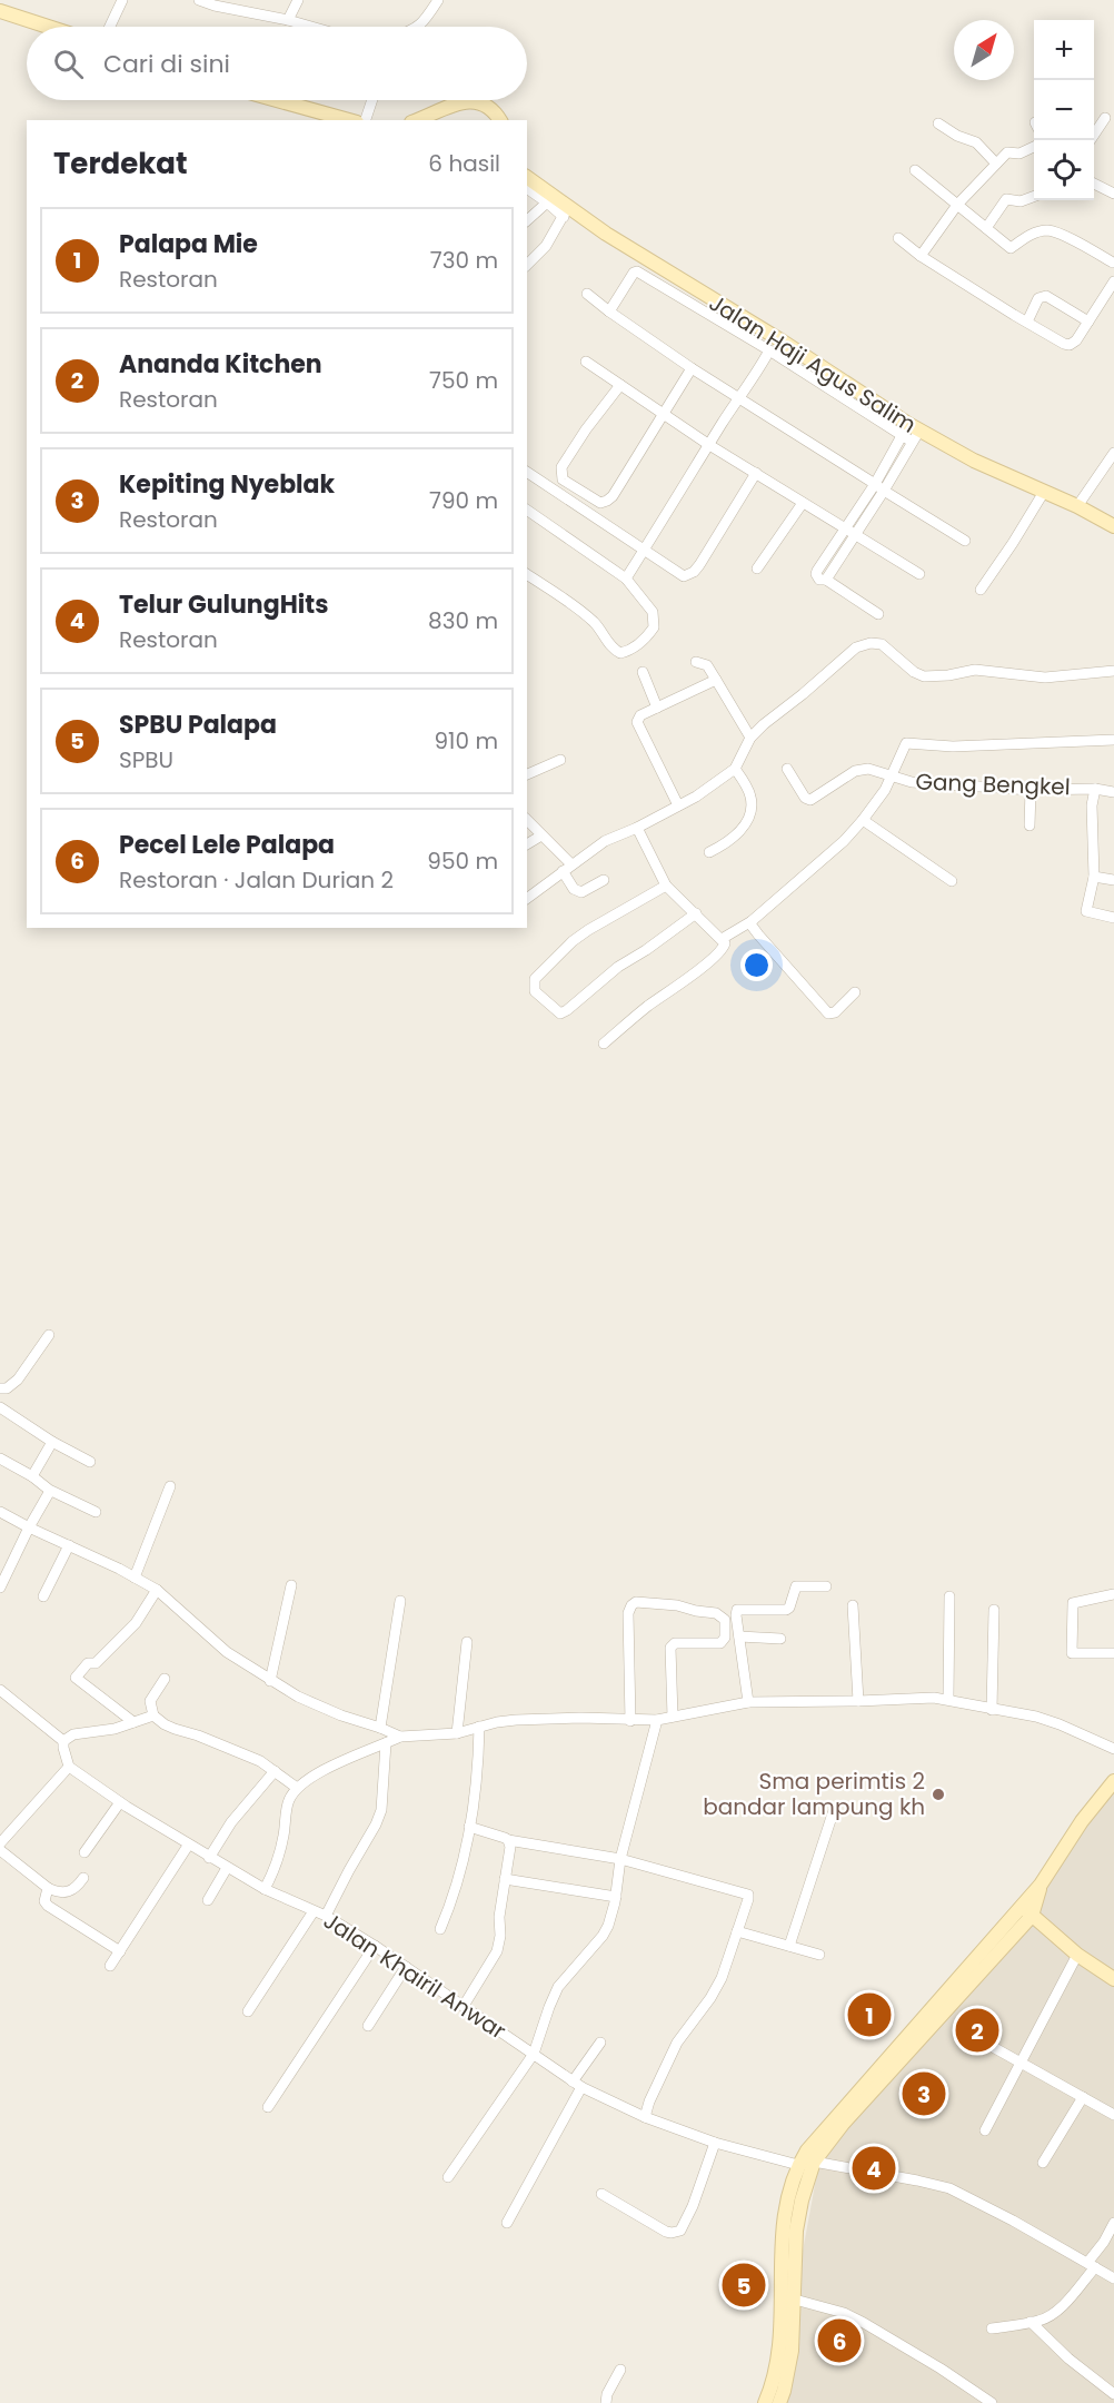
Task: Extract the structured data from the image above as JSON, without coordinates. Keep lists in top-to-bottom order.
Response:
{
  "streets": {
    "street": ["Jalan Haji Agus Salim", "Gang Bengkel", "Jalan Khairil Anwar"]
  },
  "places": ["Sma perimtis 2 bandar lampung kh"],
  "north": "top right",
  "page": {
    "map_buttons": ["+", "−"],
    "search": "Cari di sini",
    "heading": ["Terdekat", "6 hasil"],
    "list": [
      {
        "mark": "1",
        "name": "Palapa Mie",
        "note": "Restoran",
        "value": "730 m"
      },
      {
        "mark": "2",
        "name": "Ananda Kitchen",
        "note": "Restoran",
        "value": "750 m"
      },
      {
        "mark": "3",
        "name": "Kepiting Nyeblak",
        "note": "Restoran",
        "value": "790 m"
      },
      {
        "mark": "4",
        "name": "Telur GulungHits",
        "note": "Restoran",
        "value": "830 m"
      },
      {
        "mark": "5",
        "name": "SPBU Palapa",
        "note": "SPBU",
        "value": "910 m"
      },
      {
        "mark": "6",
        "name": "Pecel Lele Palapa",
        "note": "Restoran · Jalan Durian 2",
        "value": "950 m"
      }
    ],
    "pins": [
      "1",
      "2",
      "3",
      "4",
      "5",
      "6"
    ]
  }
}
